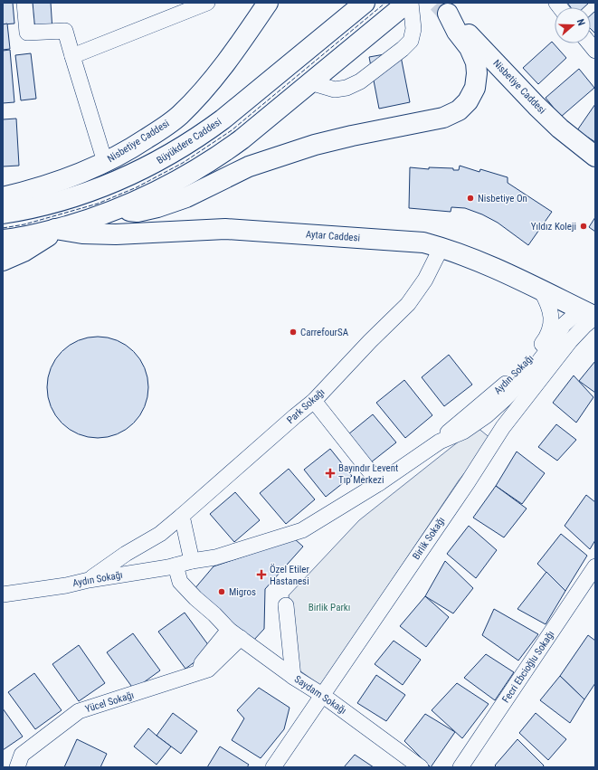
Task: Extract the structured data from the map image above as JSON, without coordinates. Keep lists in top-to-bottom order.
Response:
{
  "streets": {
    "main road": ["Nisbetiye Caddesi", "Büyükdere Caddesi", "Aytar Caddesi"],
    "street": [
      "Aydın Sokağı",
      "Park Sokağı",
      "Birlik Sokağı",
      "Fecri Ebcioğlu Sokağı",
      "Saydam Sokağı",
      "Yücel Sokağı"
    ]
  },
  "crossings": [
    ["Aytar Caddesi", "Aydın Sokağı"],
    ["Aytar Caddesi", "Park Sokağı"],
    ["Aytar Caddesi", "Birlik Sokağı"],
    ["Aydın Sokağı", "Park Sokağı"],
    ["Aydın Sokağı", "Birlik Sokağı"],
    ["Aydın Sokağı", "Saydam Sokağı"],
    ["Birlik Sokağı", "Saydam Sokağı"],
    ["Saydam Sokağı", "Yücel Sokağı"]
  ],
  "parks": ["Birlik Parkı"],
  "places": {
    "other": [
      "Nisbetiye On",
      "Yıldız Koleji",
      "CarrefourSA",
      "Migros"
    ],
    "health": ["Bayındır Levent Tıp Merkezi", "Özel Etiler Hastanesi"]
  },
  "north": "right"
}
